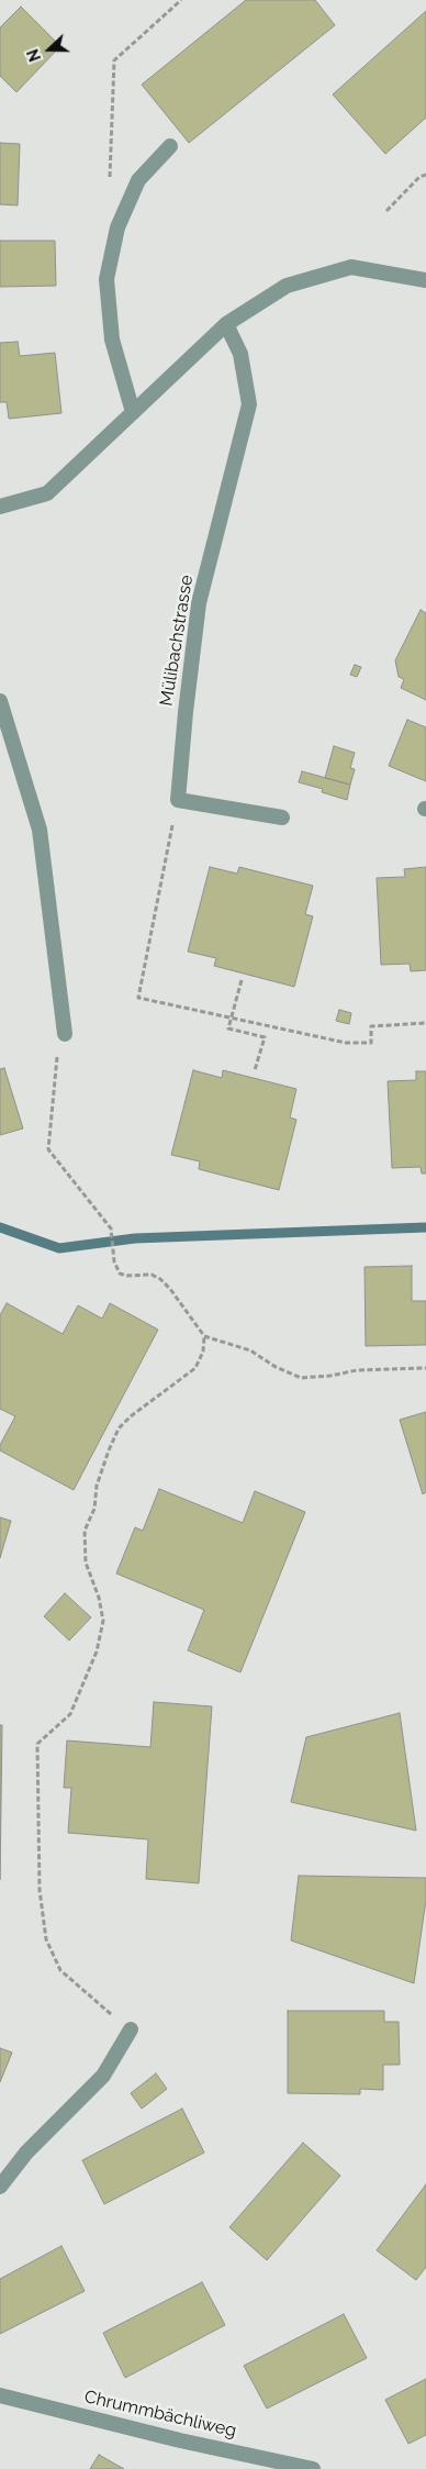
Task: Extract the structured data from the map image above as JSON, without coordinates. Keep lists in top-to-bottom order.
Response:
{
  "streets": {
    "street": ["Mülibachstrasse", "Chrummbächliweg"]
  },
  "north": "left"
}
